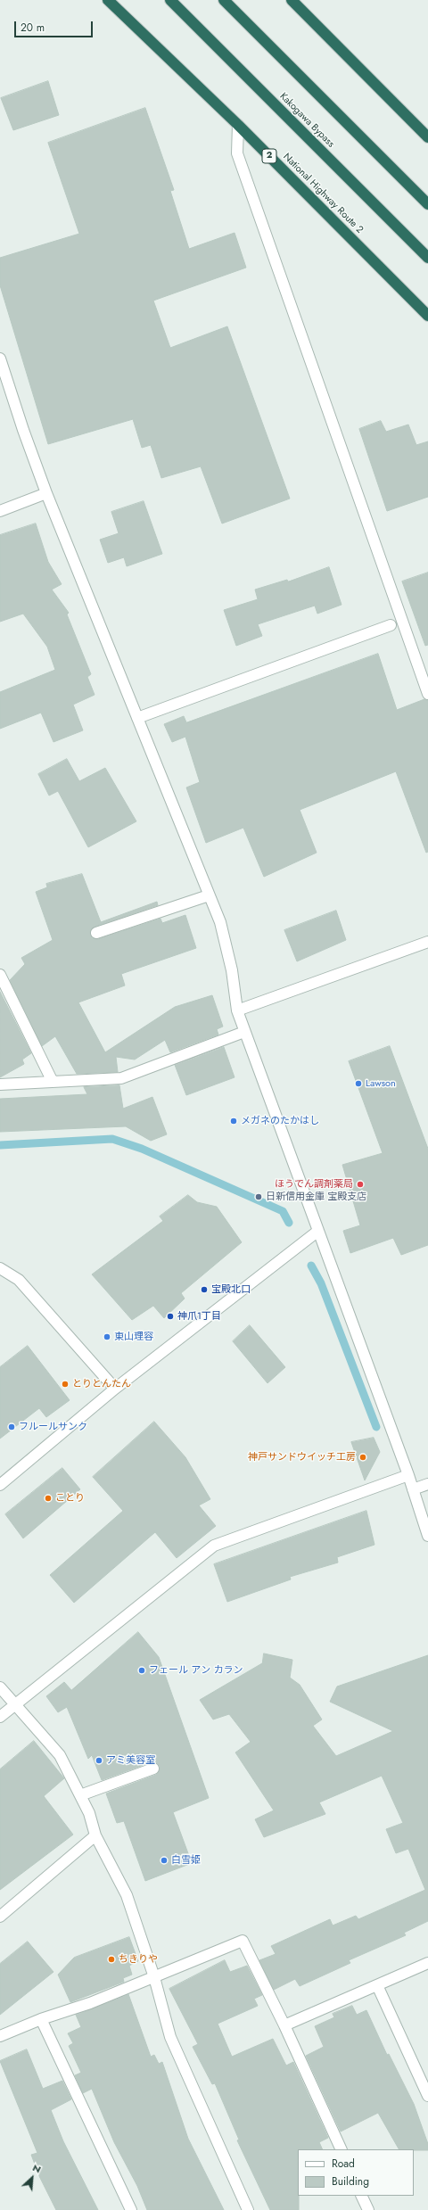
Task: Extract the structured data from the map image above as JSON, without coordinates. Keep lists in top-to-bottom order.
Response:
{
  "streets": {
    "highway": ["Kakogawa Bypass", "2", "National Highway Route 2"]
  },
  "places": [
    "Lawson",
    "メガネのたかはし",
    "ほうでん調剤薬局",
    "日新信用金庫 宝殿支店",
    "宝殿北口",
    "神爪1丁目",
    "東山理容",
    "とりとんたん",
    "フルールサンク",
    "神戸サンドウイッチ工房",
    "ことり",
    "フェール アン カラン",
    "アミ美容室",
    "白雪姫",
    "ちきりや"
  ],
  "legend": ["Road", "Building"],
  "scale_bar": "20 m",
  "north": "top right"
}
